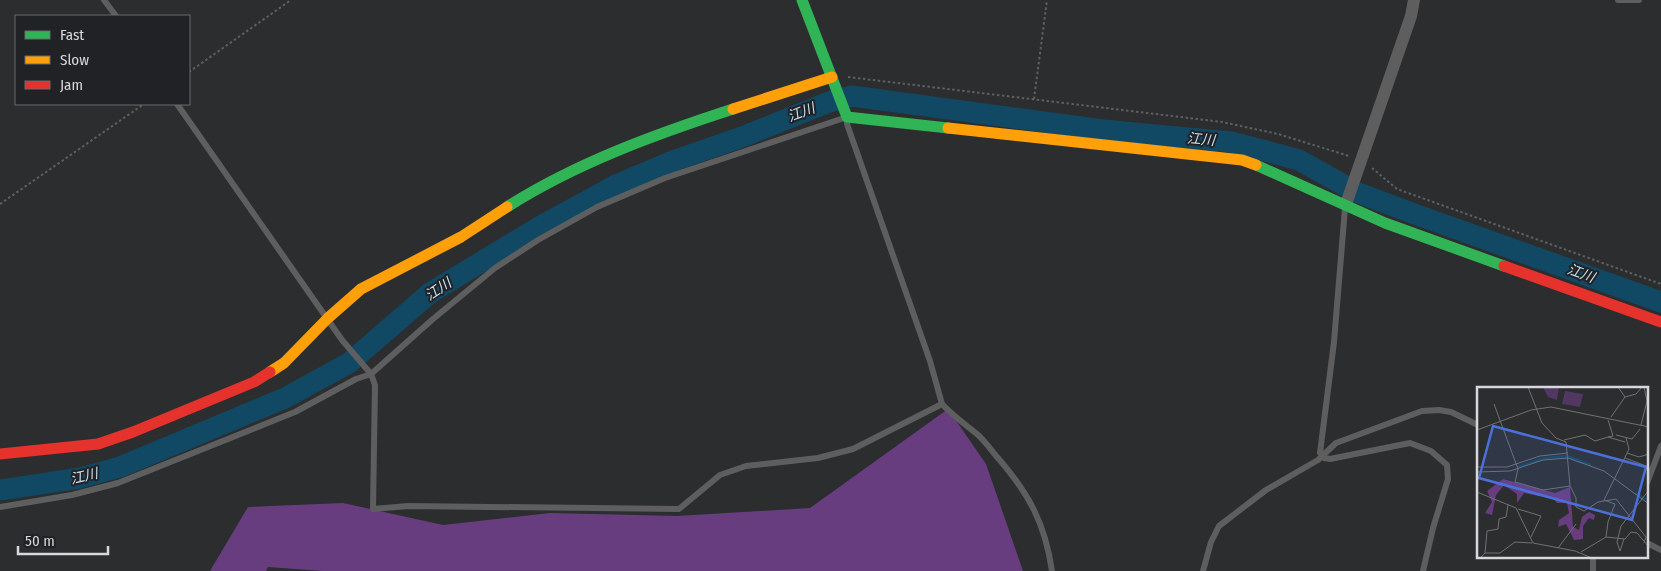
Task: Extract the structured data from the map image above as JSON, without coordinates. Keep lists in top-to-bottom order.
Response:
{
  "water": ["江川"],
  "legend": ["Fast", "Slow", "Jam"],
  "scale_bar": "50 m"
}
